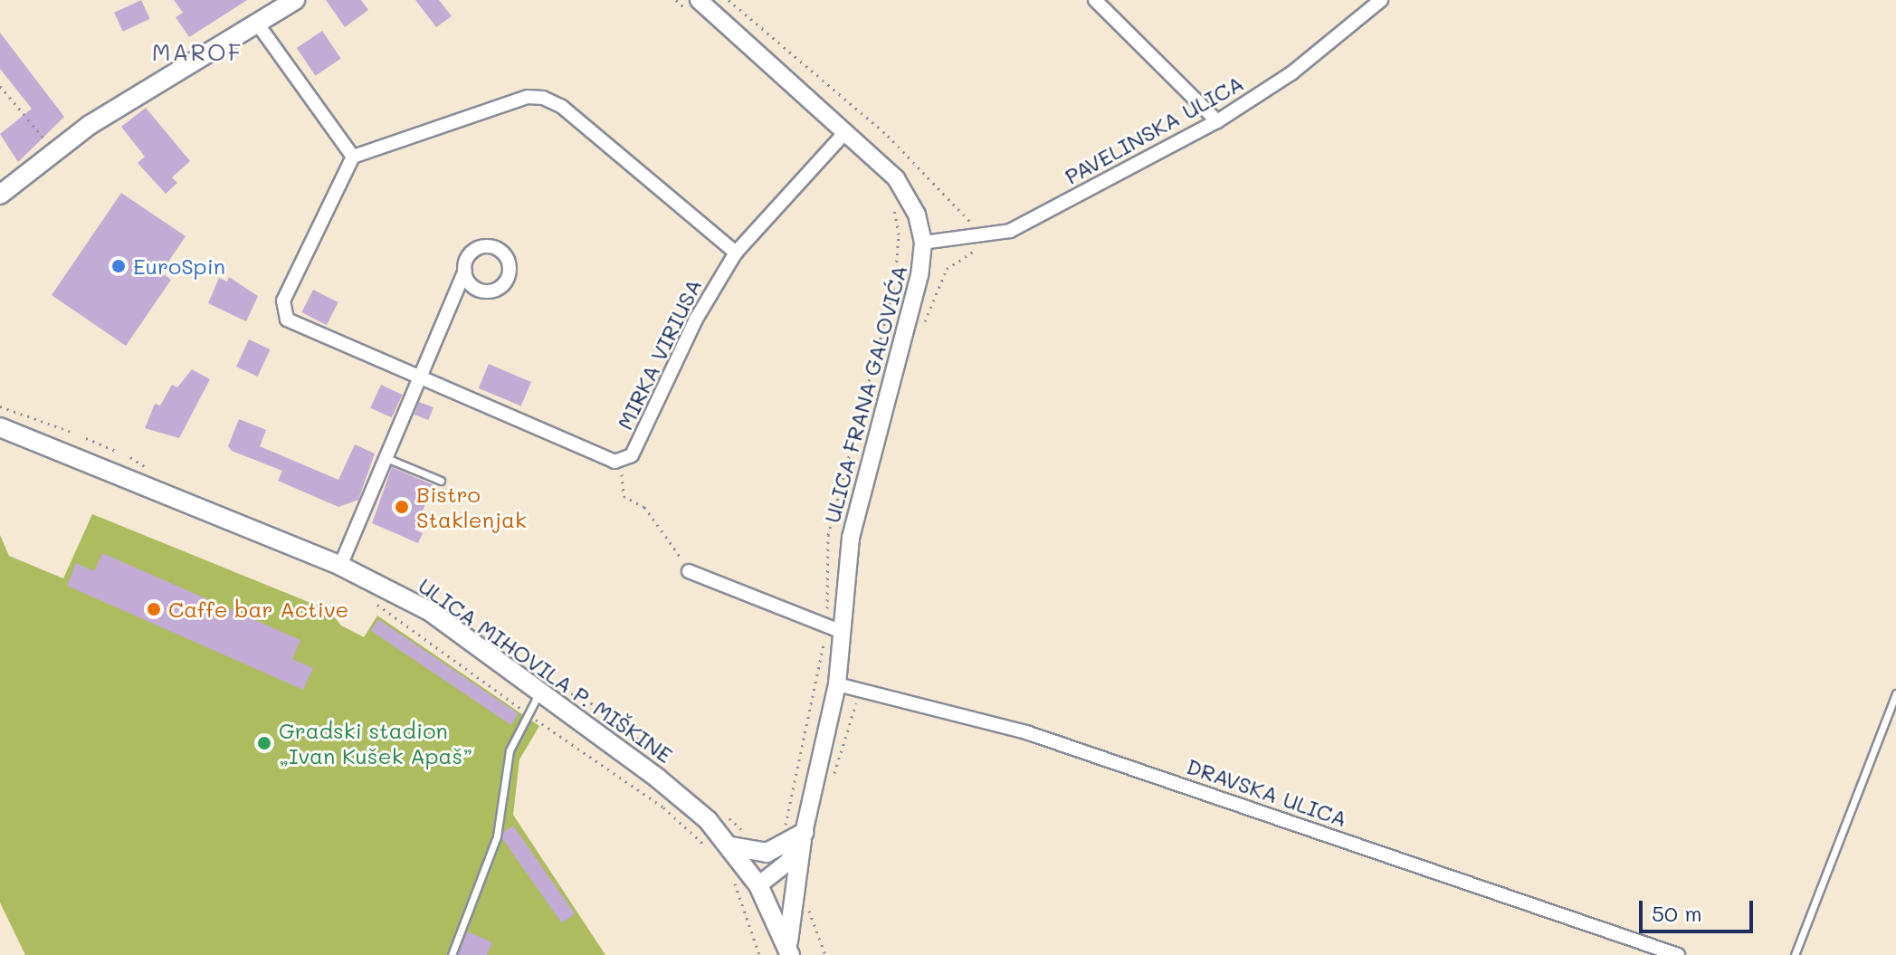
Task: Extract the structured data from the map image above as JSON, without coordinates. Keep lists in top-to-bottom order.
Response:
{
  "streets": {
    "main road": ["ULICA MIHOVILA P. MIŠKINE"],
    "street": [
      "PAVELINSKA ULICA",
      "MIRKA VIRIUSA",
      "ULICA FRANA GALOVIĆA",
      "DRAVSKA ULICA"
    ]
  },
  "crossings": [
    ["PAVELINSKA ULICA", "ULICA FRANA GALOVIĆA"],
    ["MIRKA VIRIUSA", "ULICA FRANA GALOVIĆA"],
    ["ULICA FRANA GALOVIĆA", "ULICA MIHOVILA P. MIŠKINE"],
    ["ULICA FRANA GALOVIĆA", "DRAVSKA ULICA"]
  ],
  "districts": ["MAROF"],
  "places": [
    "EuroSpin",
    "Bistro Staklenjak",
    "Caffe bar Active",
    "Gradski stadion „Ivan Kušek Apaš”"
  ],
  "scale_bar": "50 m"
}
